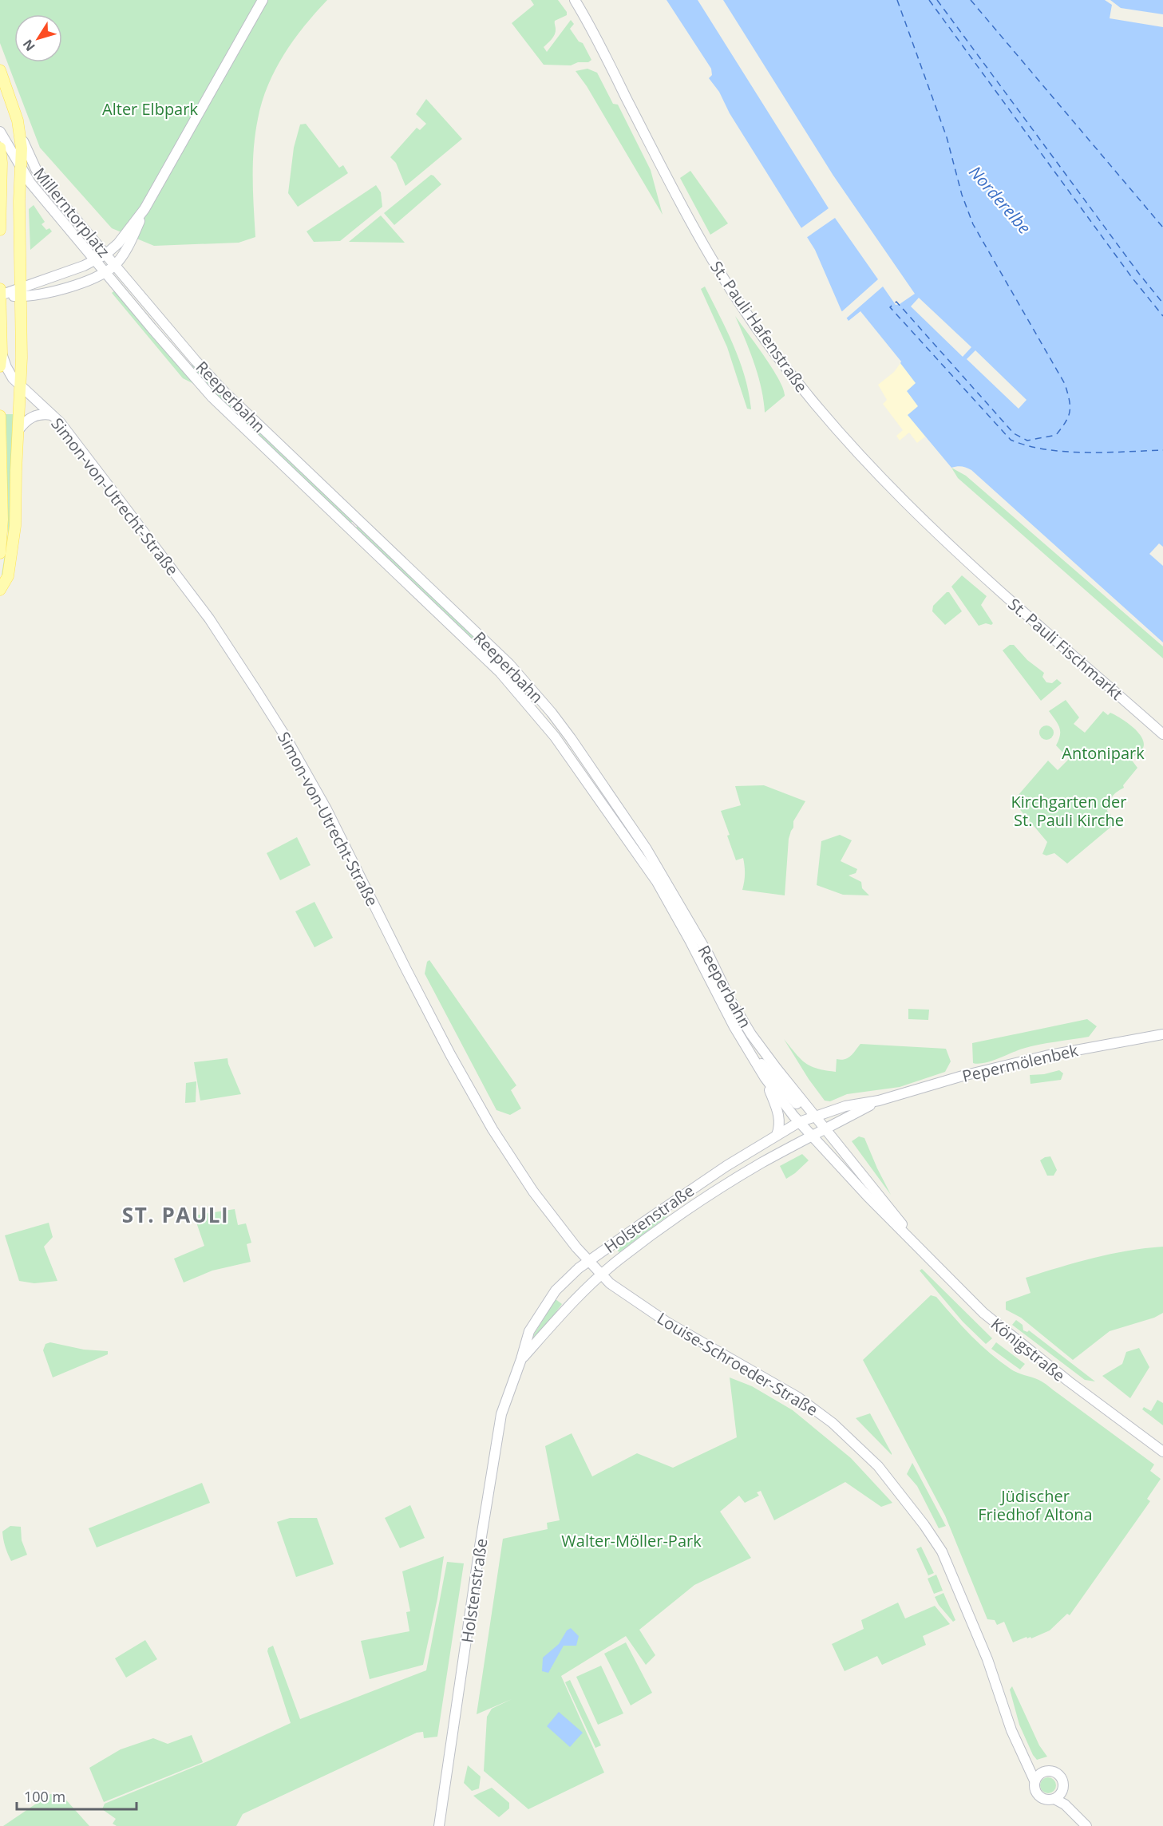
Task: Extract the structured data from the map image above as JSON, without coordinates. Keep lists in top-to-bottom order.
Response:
{
  "streets": {
    "main road": [
      "Millerntorplatz",
      "St. Pauli Hafenstraße",
      "Reeperbahn",
      "Simon-von-Utrecht-Straße",
      "St. Pauli Fischmarkt",
      "Pepermölenbek",
      "Holstenstraße",
      "Königstraße",
      "Louise-Schroeder-Straße"
    ]
  },
  "crossings": [
    ["Millerntorplatz", "Reeperbahn"],
    ["St. Pauli Hafenstraße", "St. Pauli Fischmarkt"],
    ["Reeperbahn", "Pepermölenbek"],
    ["Reeperbahn", "Holstenstraße"],
    ["Reeperbahn", "Königstraße"],
    ["Simon-von-Utrecht-Straße", "Holstenstraße"],
    ["Simon-von-Utrecht-Straße", "Louise-Schroeder-Straße"],
    ["Pepermölenbek", "Holstenstraße"],
    ["Pepermölenbek", "Königstraße"],
    ["Holstenstraße", "Königstraße"],
    ["Holstenstraße", "Louise-Schroeder-Straße"]
  ],
  "districts": ["ST. PAULI"],
  "water": ["Norderelbe"],
  "parks": [
    "Alter Elbpark",
    "Antonipark",
    "Kirchgarten der St. Pauli Kirche",
    "Jüdischer Friedhof Altona",
    "Walter-Möller-Park"
  ],
  "scale_bar": "100 m",
  "north": "bottom left"
}
